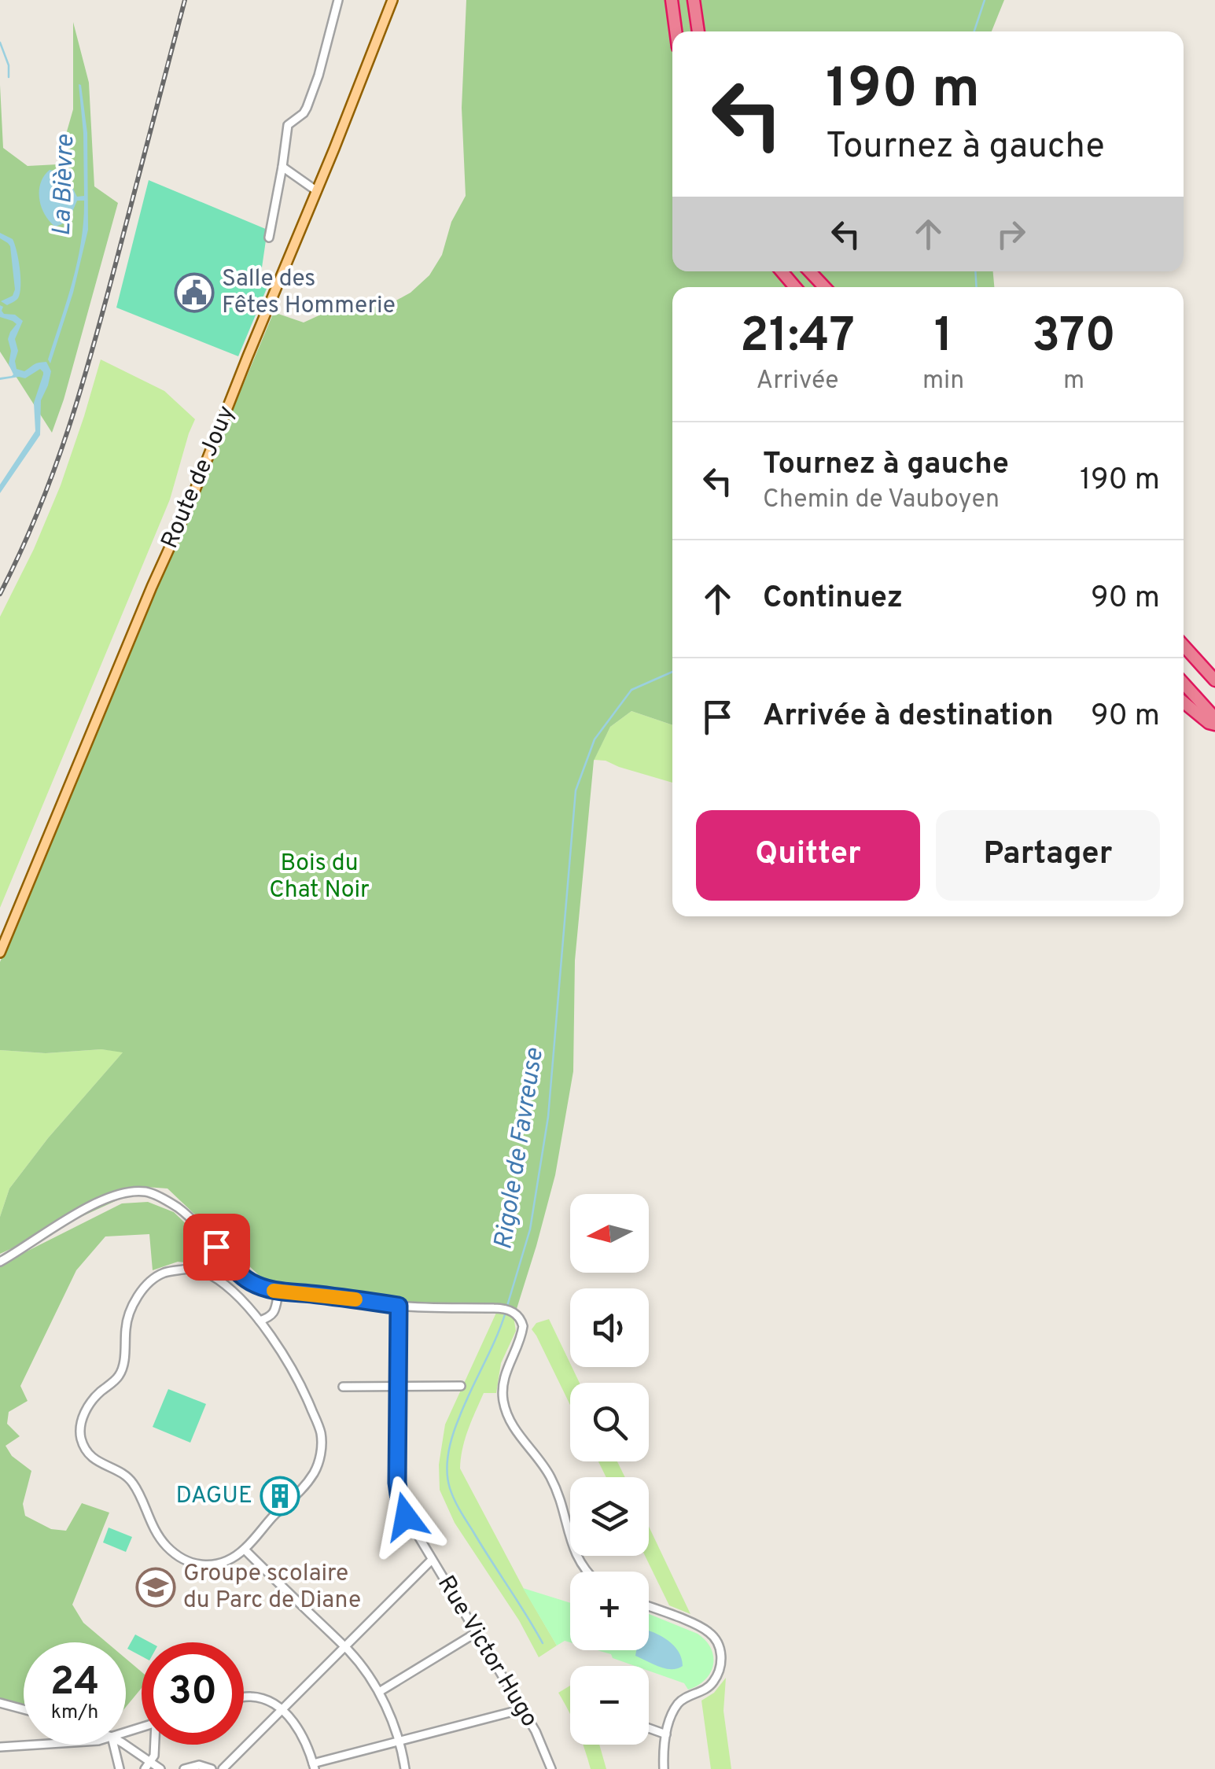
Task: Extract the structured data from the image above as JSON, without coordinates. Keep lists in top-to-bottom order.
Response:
{
  "streets": {
    "main road": ["Route de Jouy"],
    "street": ["Rue Victor Hugo"]
  },
  "water": ["La Bièvre", "Rigole de Favreuse"],
  "parks": ["Bois du Chat Noir"],
  "places": {
    "public building": ["Salle des Fêtes Hommerie"],
    "building": ["DAGUE"],
    "school or university": ["Groupe scolaire du Parc de Diane"]
  },
  "north": "left",
  "page": {
    "turn": ["190 m", "Tournez à gauche"],
    "eta": [
      "21:47",
      "Arrivée",
      "1",
      "min",
      "370",
      "m"
    ],
    "list": [
      {
        "name": "Tournez à gauche",
        "note": "Chemin de Vauboyen",
        "value": "190 m"
      },
      {
        "name": "Continuez",
        "value": "90 m"
      },
      {
        "name": "Arrivée à destination",
        "value": "90 m"
      }
    ],
    "buttons": ["Quitter", "Partager"],
    "map_buttons": ["+", "−"],
    "speed": "24 km/h",
    "limit": "30"
  }
}
